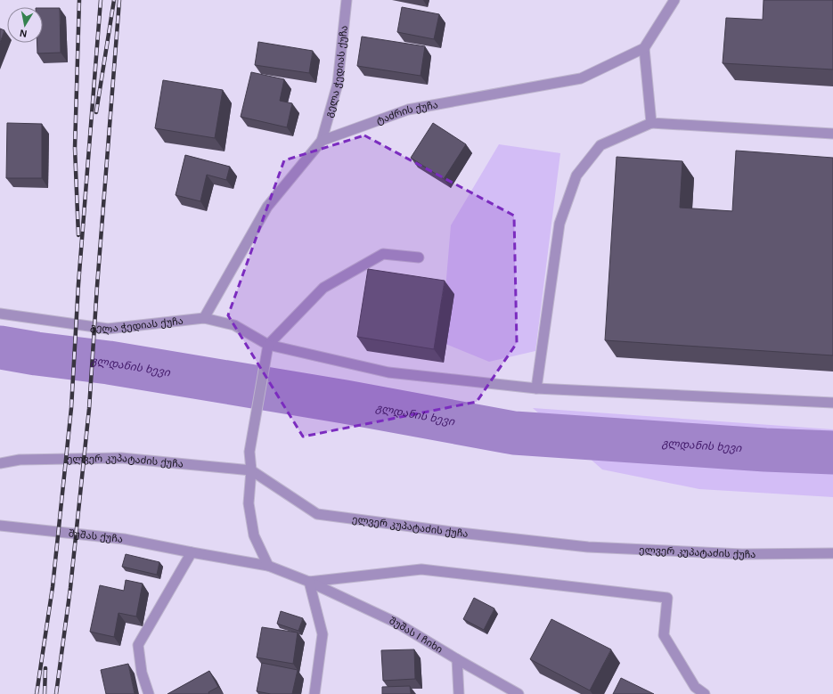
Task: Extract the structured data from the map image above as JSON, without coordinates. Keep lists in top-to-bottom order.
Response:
{
  "streets": {
    "street": [
      "გელა ჭედიას ქუჩა",
      "ტაძრის ქუჩა",
      "ელვერ კუპატაძის ქუჩა",
      "შუშას ქუჩა",
      "შუშას I ჩიხი"
    ]
  },
  "crossings": [
    ["გელა ჭედიას ქუჩა", "ტაძრის ქუჩა"],
    ["შუშას ქუჩა", "შუშას I ჩიხი"]
  ],
  "water": ["გლდანის ხევი"],
  "north": "bottom"
}
